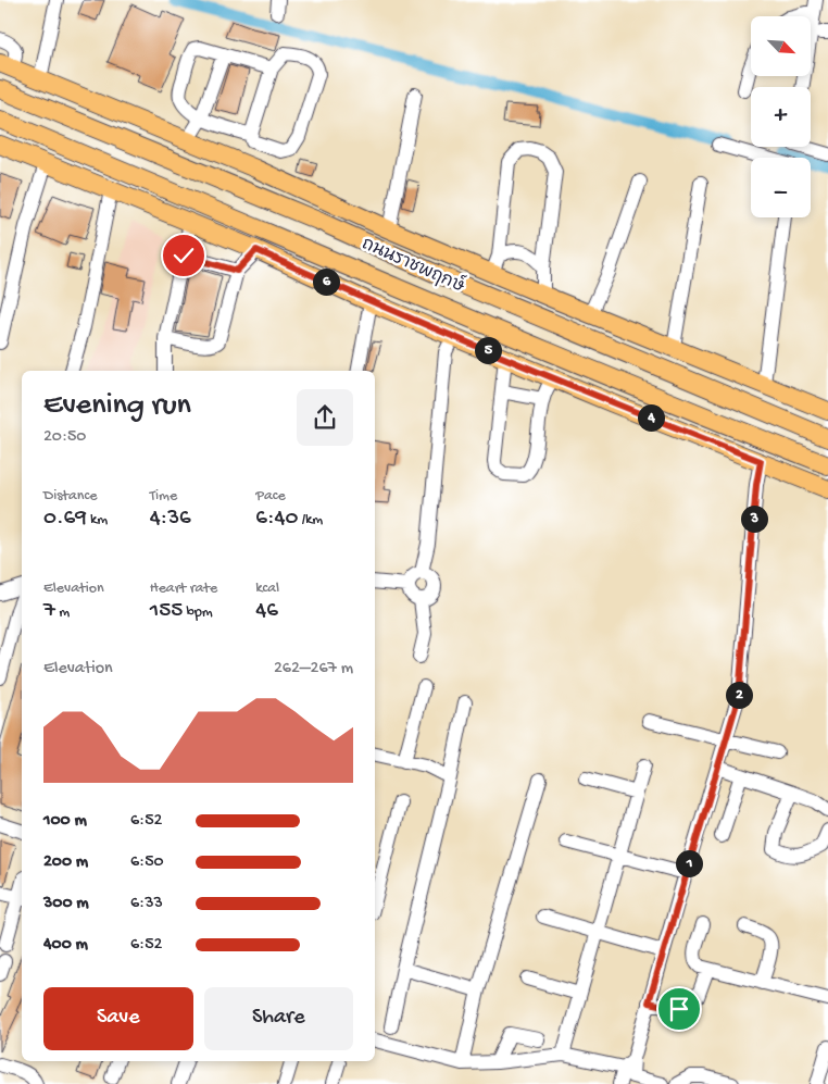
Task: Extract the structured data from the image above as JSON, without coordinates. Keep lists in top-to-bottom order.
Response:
{
  "streets": {
    "main road": ["ถนนราชพฤกษ์"]
  },
  "north": "bottom right",
  "page": {
    "map_buttons": ["+", "−"],
    "pins": [
      "6",
      "5",
      "4",
      "3",
      "2",
      "1"
    ],
    "heading": ["Evening run", "20:50"],
    "stats": [
      ["Distance", "0.69 km"],
      ["Time", "4:36"],
      ["Pace", "6:40 /km"],
      ["Elevation", "7 m"],
      ["Heart rate", "155 bpm"],
      ["kcal", "46"]
    ],
    "chart": ["Elevation", "262–267 m"],
    "list": [
      {
        "name": "100 m",
        "note": "6:52"
      },
      {
        "name": "200 m",
        "note": "6:50"
      },
      {
        "name": "300 m",
        "note": "6:33"
      },
      {
        "name": "400 m",
        "note": "6:52"
      }
    ],
    "buttons": ["Save", "Share"]
  }
}
